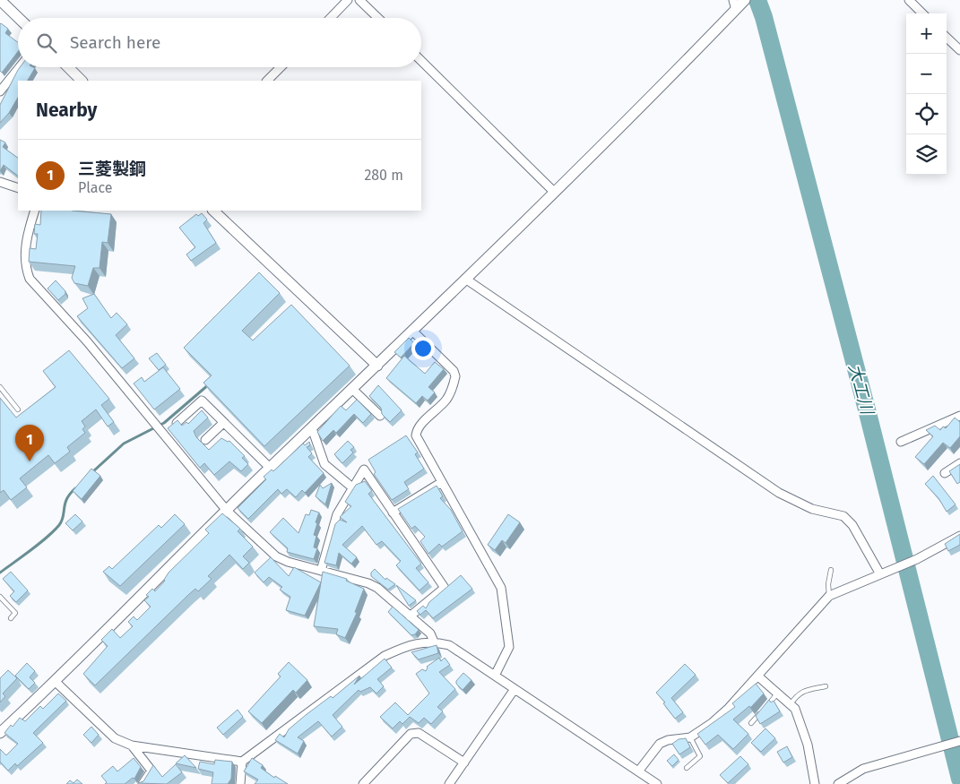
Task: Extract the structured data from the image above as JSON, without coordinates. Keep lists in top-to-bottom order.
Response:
{
  "water": ["大工川"],
  "page": {
    "map_buttons": ["+", "−"],
    "search": "Search here",
    "heading": "Nearby",
    "list": [
      {
        "mark": "1",
        "name": "三菱製鋼",
        "note": "Place",
        "value": "280 m"
      }
    ],
    "pins": "1"
  }
}
